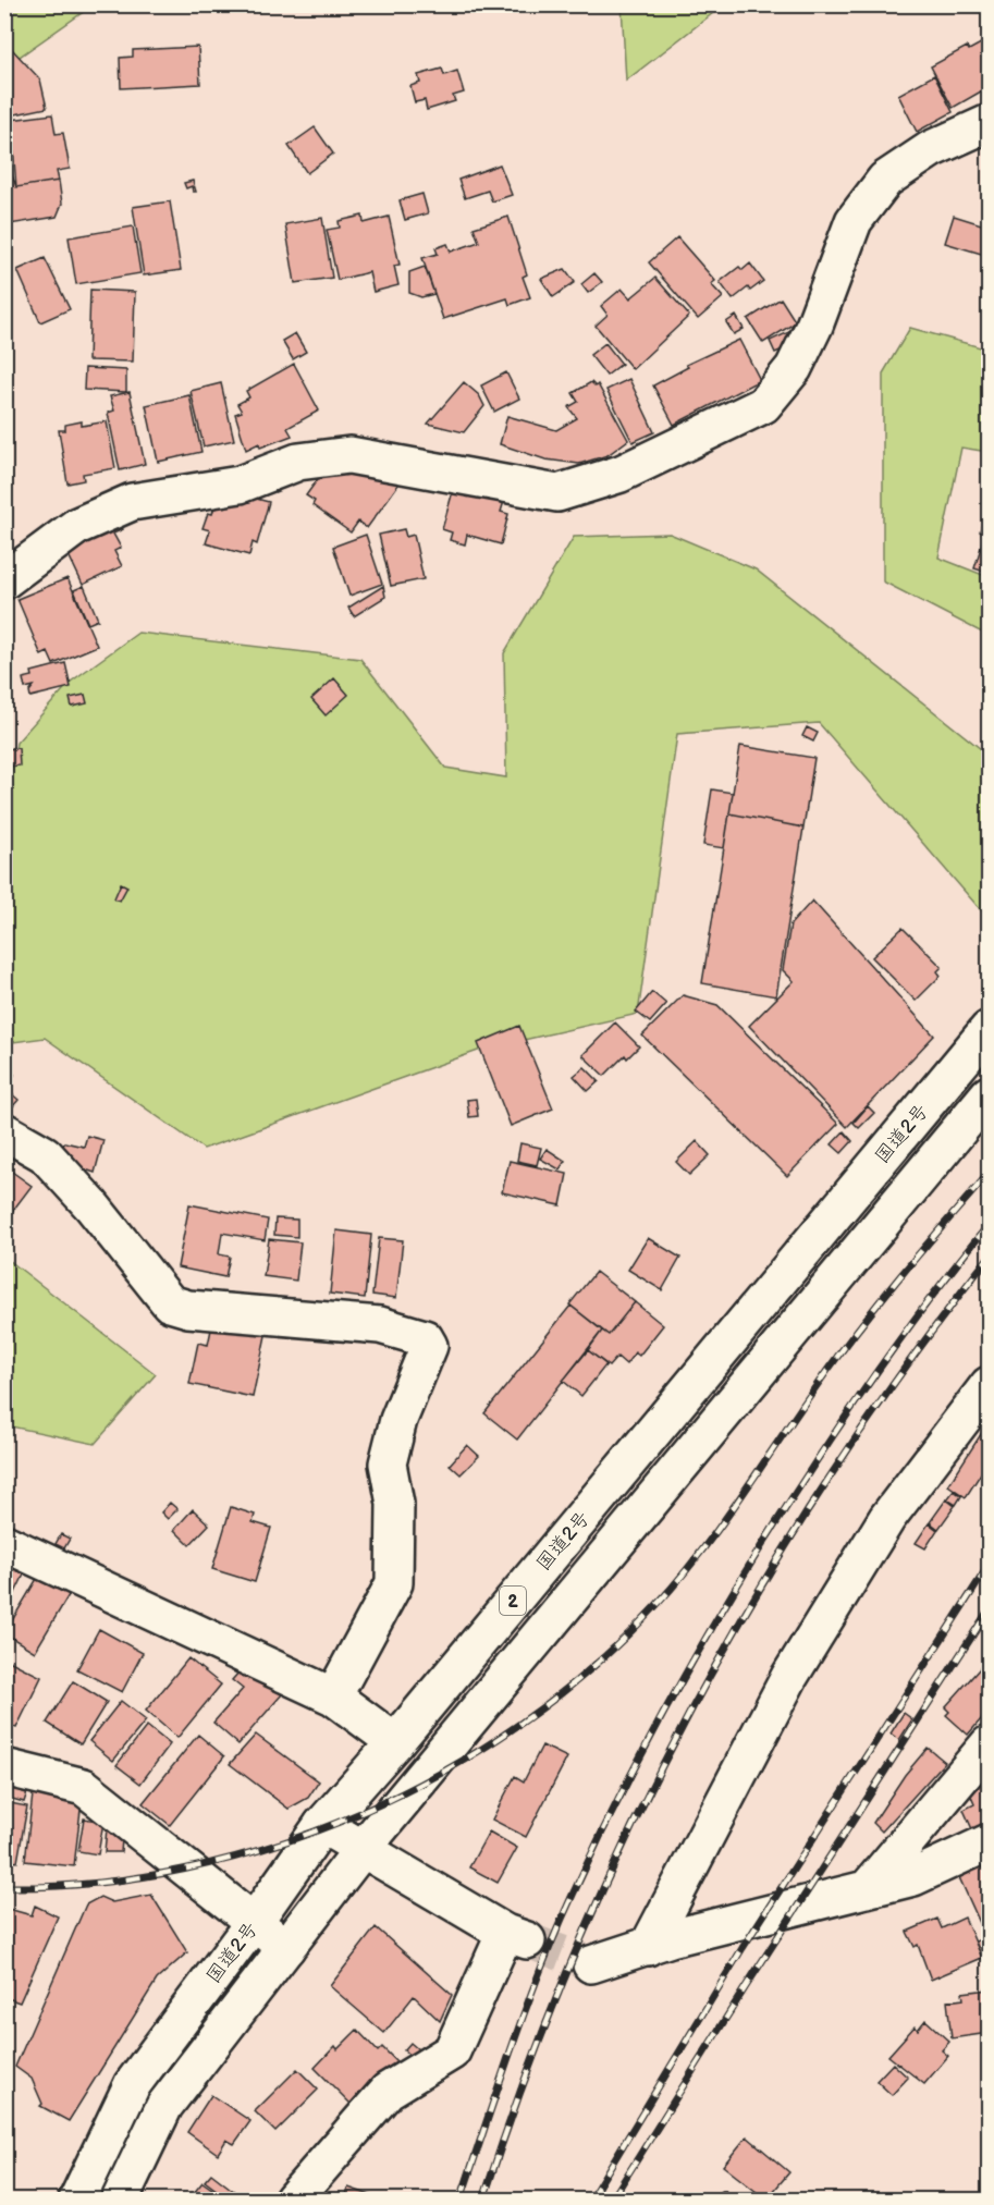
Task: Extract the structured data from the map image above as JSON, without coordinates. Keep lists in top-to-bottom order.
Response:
{
  "streets": {
    "main road": ["国道2号", "2"]
  }
}
